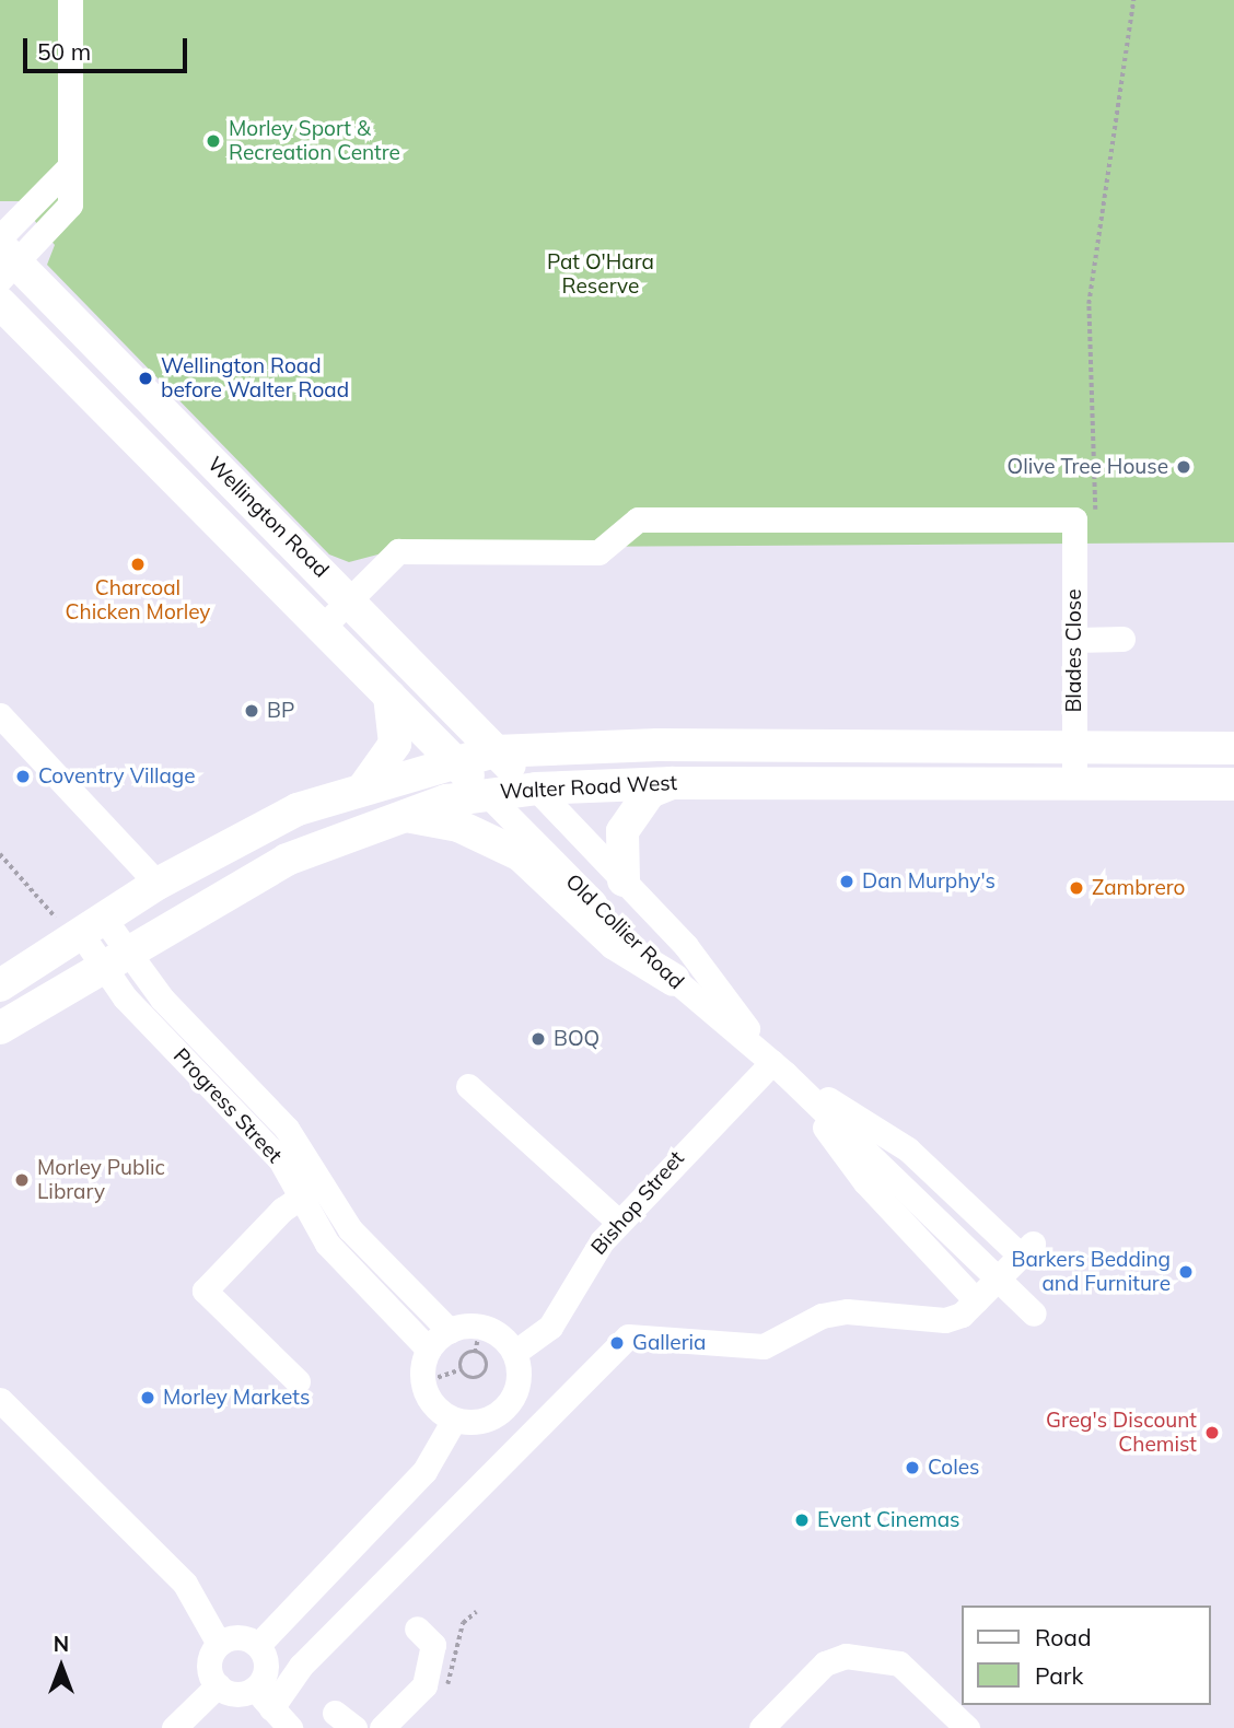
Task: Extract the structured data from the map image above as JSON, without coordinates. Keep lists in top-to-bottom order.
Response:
{
  "streets": {
    "main road": ["Wellington Road", "Walter Road West"],
    "street": [
      "Blades Close",
      "Old Collier Road",
      "Progress Street",
      "Bishop Street"
    ]
  },
  "crossings": [
    ["Wellington Road", "Walter Road West"],
    ["Wellington Road", "Old Collier Road"],
    ["Blades Close", "Walter Road West"],
    ["Walter Road West", "Old Collier Road"],
    ["Walter Road West", "Progress Street"],
    ["Old Collier Road", "Bishop Street"]
  ],
  "parks": ["Pat O'Hara Reserve"],
  "places": [
    "Morley Sport & Recreation Centre",
    "Wellington Road before Walter Road",
    "Olive Tree House",
    "Charcoal Chicken Morley",
    "BP",
    "Coventry Village",
    "Dan Murphy's",
    "Zambrero",
    "BOQ",
    "Morley Public Library",
    "Barkers Bedding and Furniture",
    "Galleria",
    "Morley Markets",
    "Greg's Discount Chemist",
    "Coles",
    "Event Cinemas"
  ],
  "legend": ["Road", "Park"],
  "scale_bar": "50 m",
  "north": "top"
}
